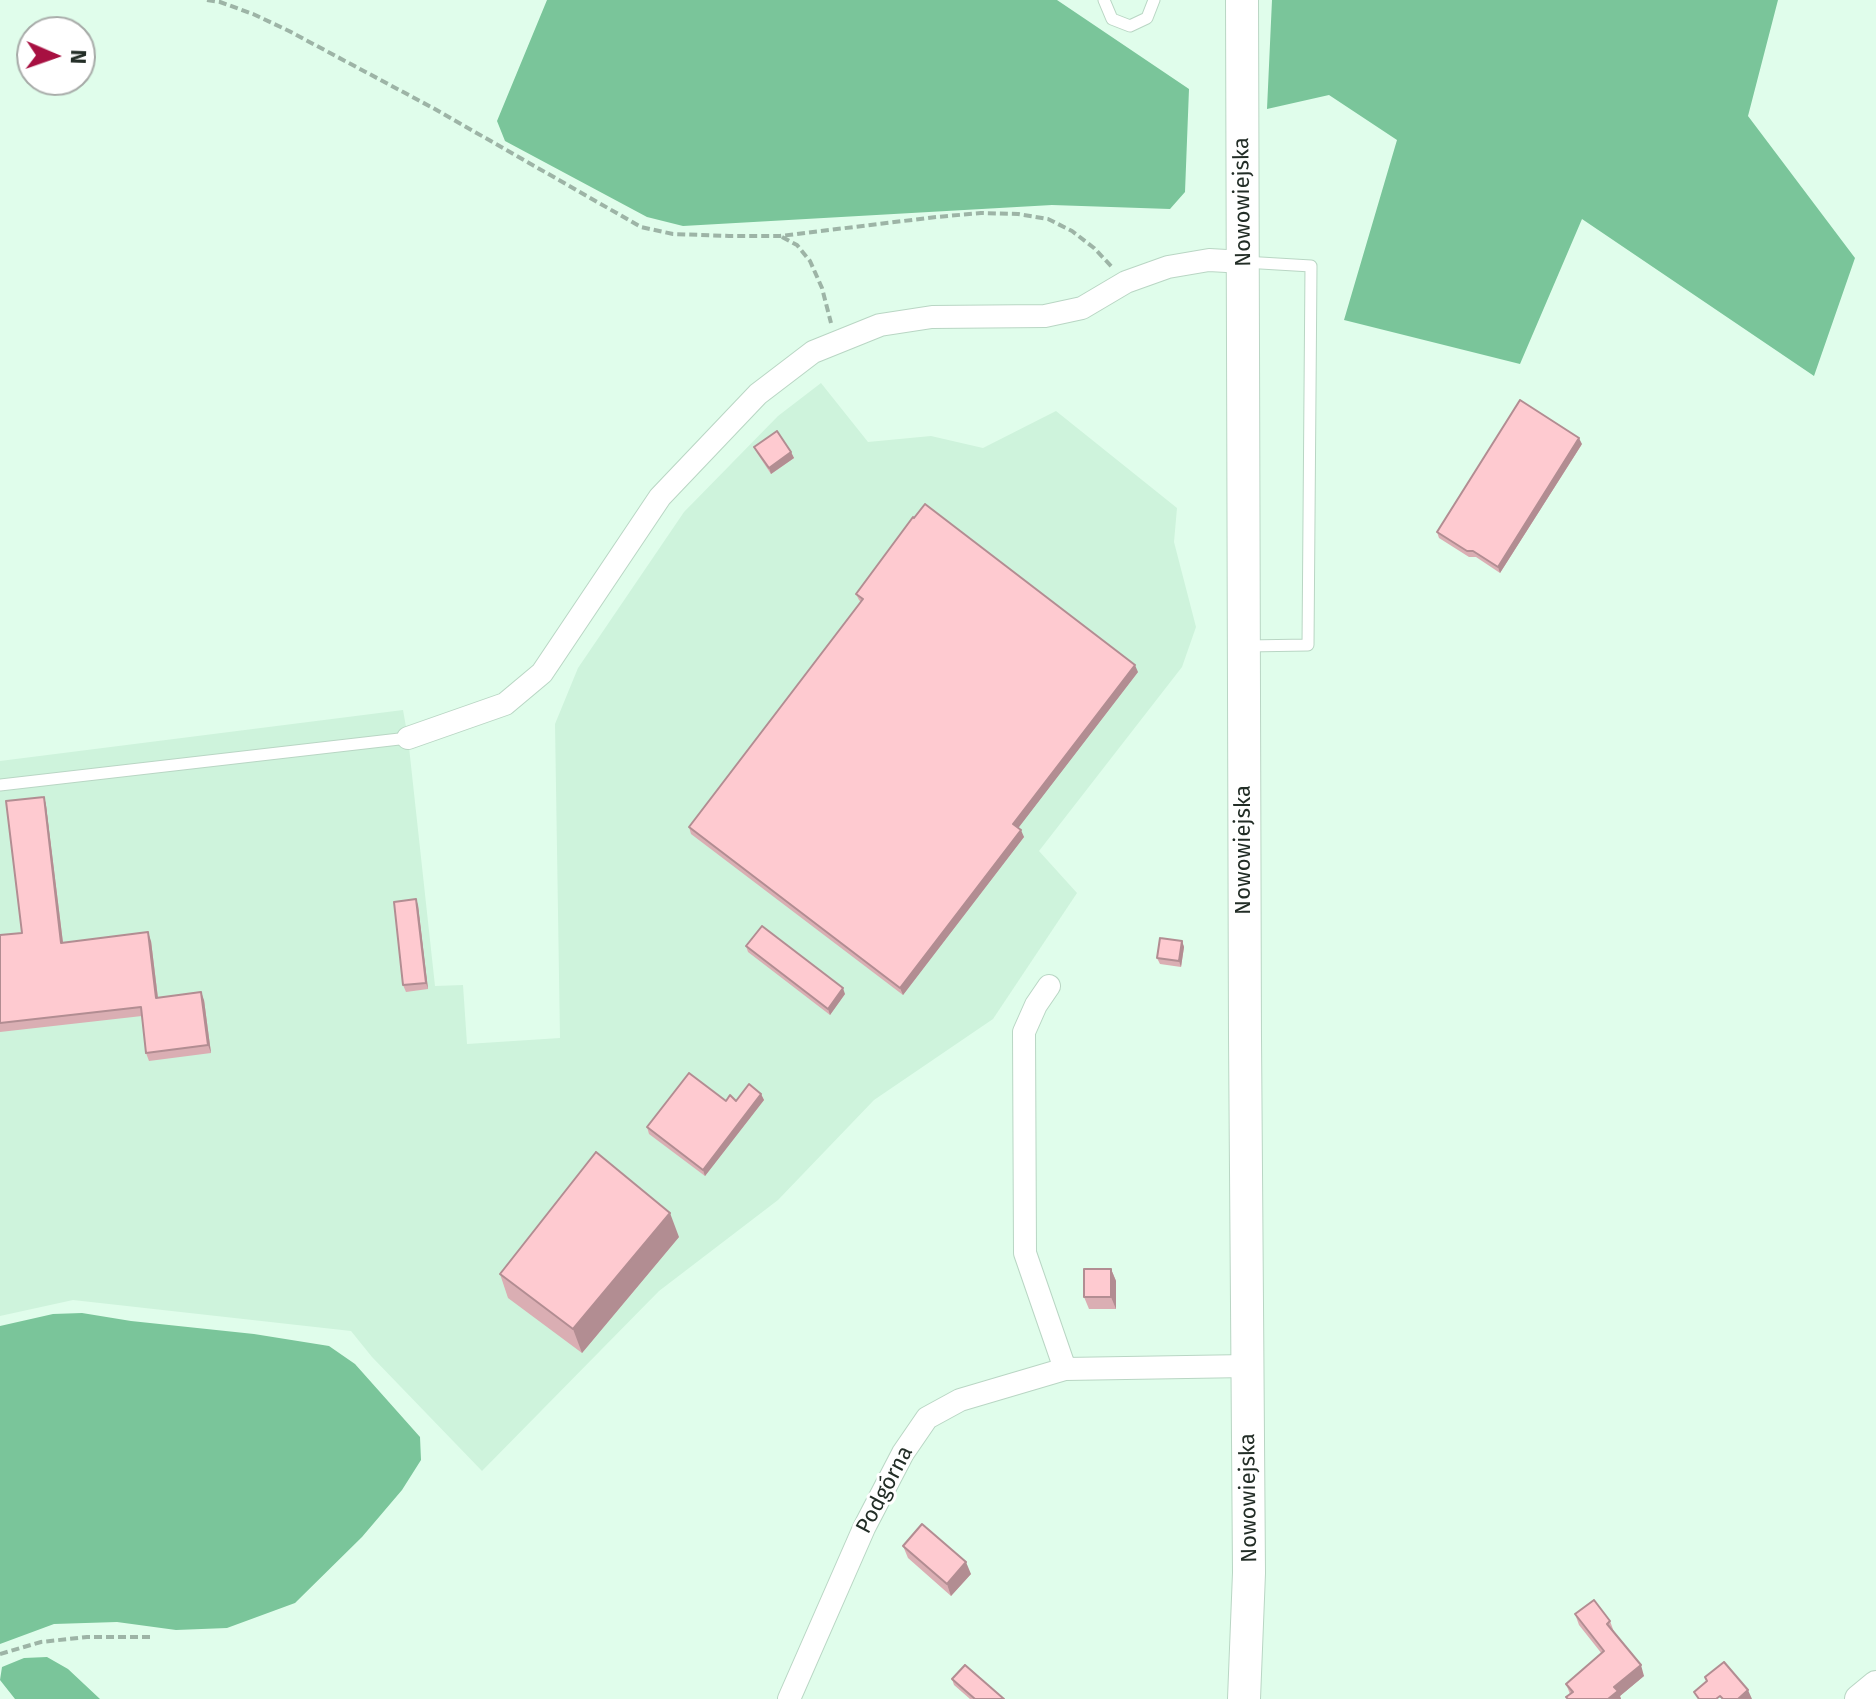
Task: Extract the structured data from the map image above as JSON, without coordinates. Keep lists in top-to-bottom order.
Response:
{
  "streets": {
    "main road": ["Nowowiejska"],
    "street": ["Podgórna"]
  },
  "crossings": [
    ["Nowowiejska", "Podgórna"]
  ],
  "north": "right"
}
